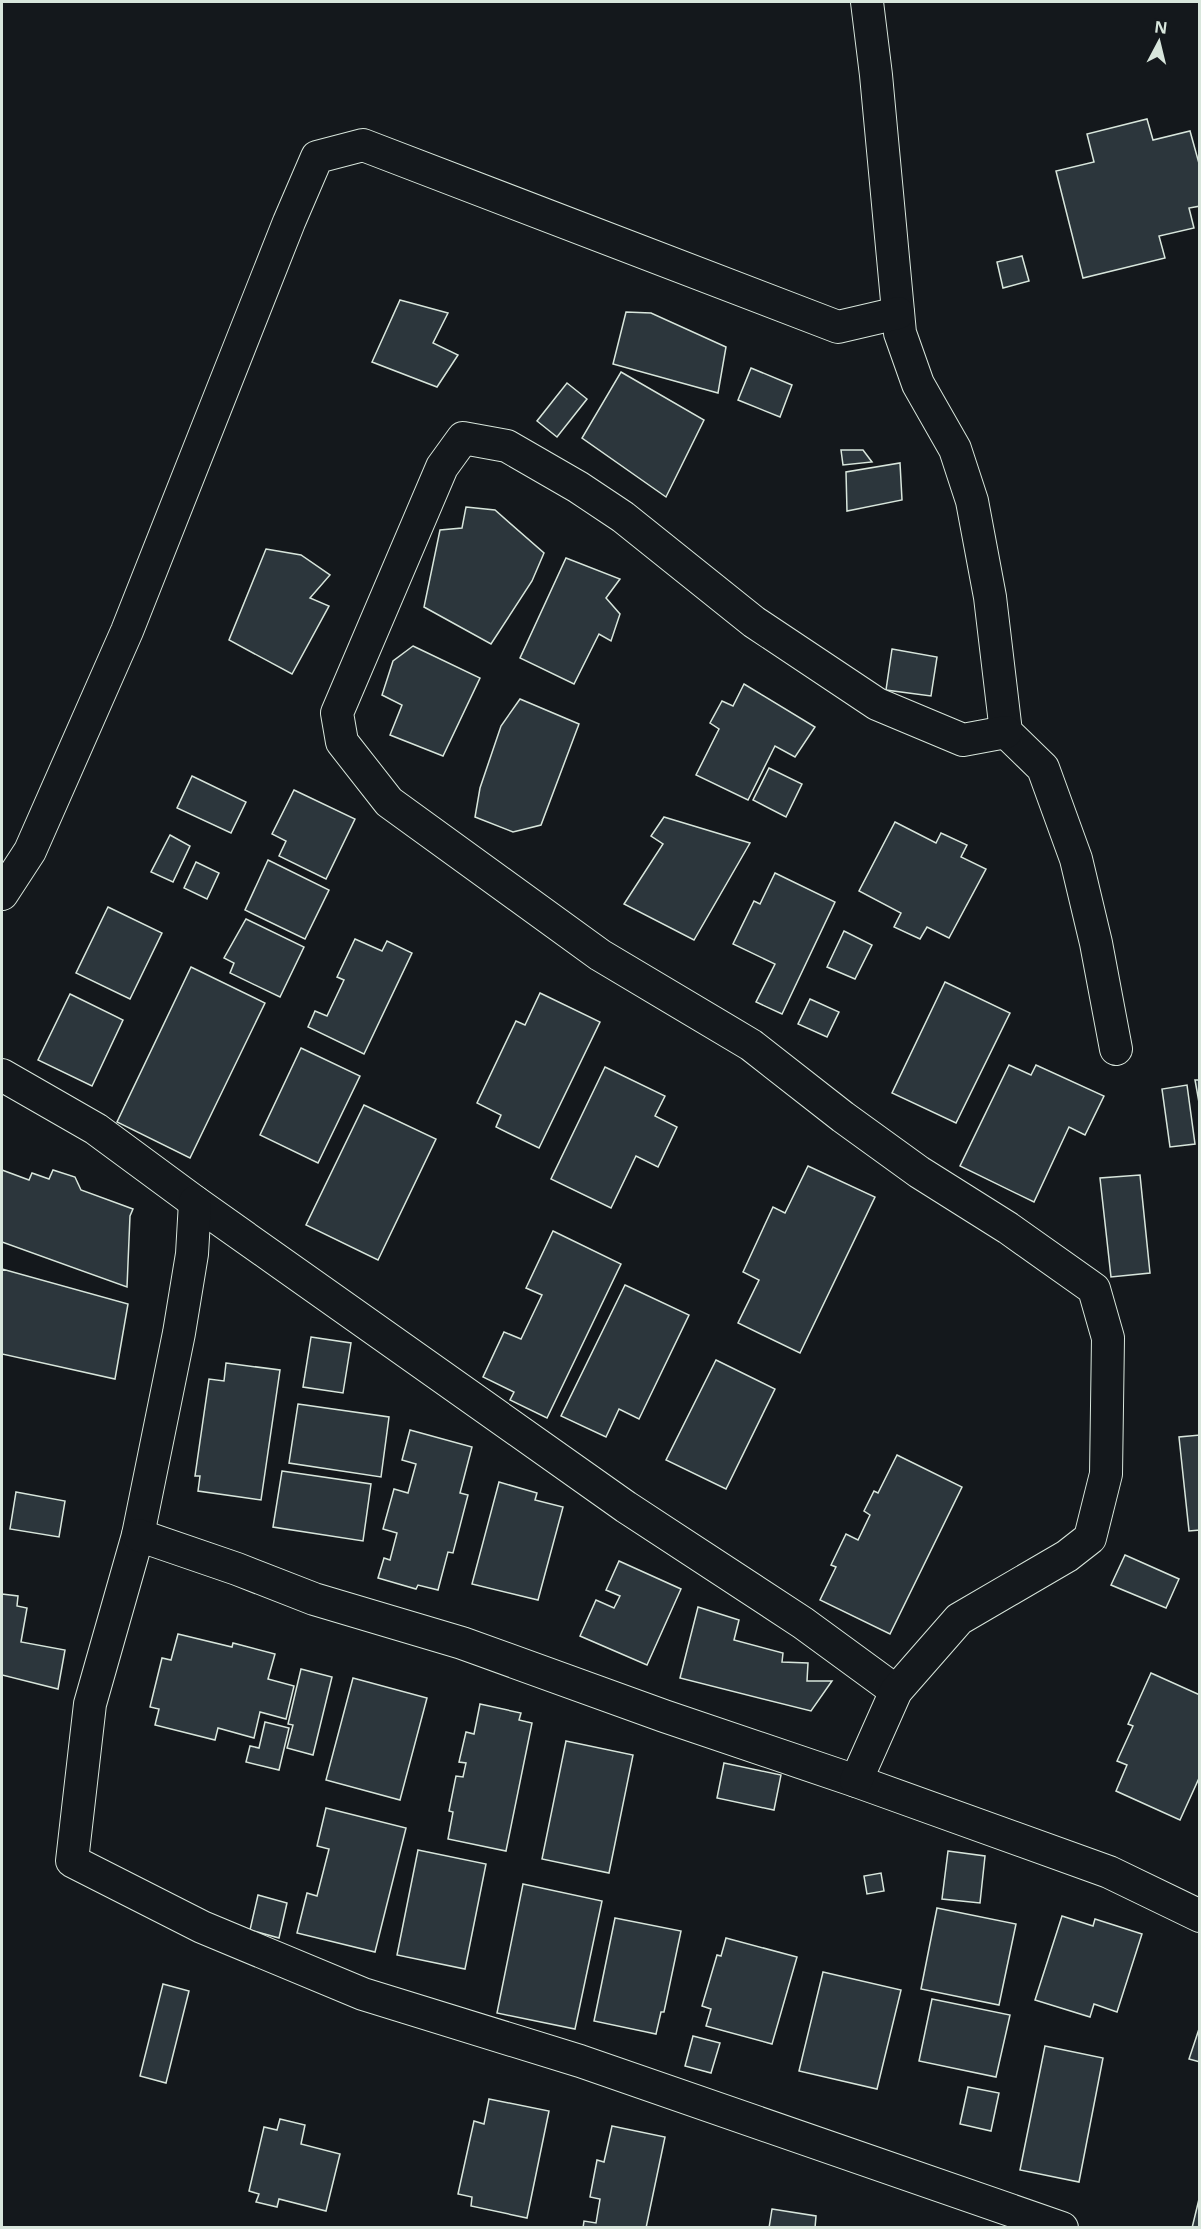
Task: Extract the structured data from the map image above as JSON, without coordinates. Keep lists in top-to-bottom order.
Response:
{
  "north": "top"
}
